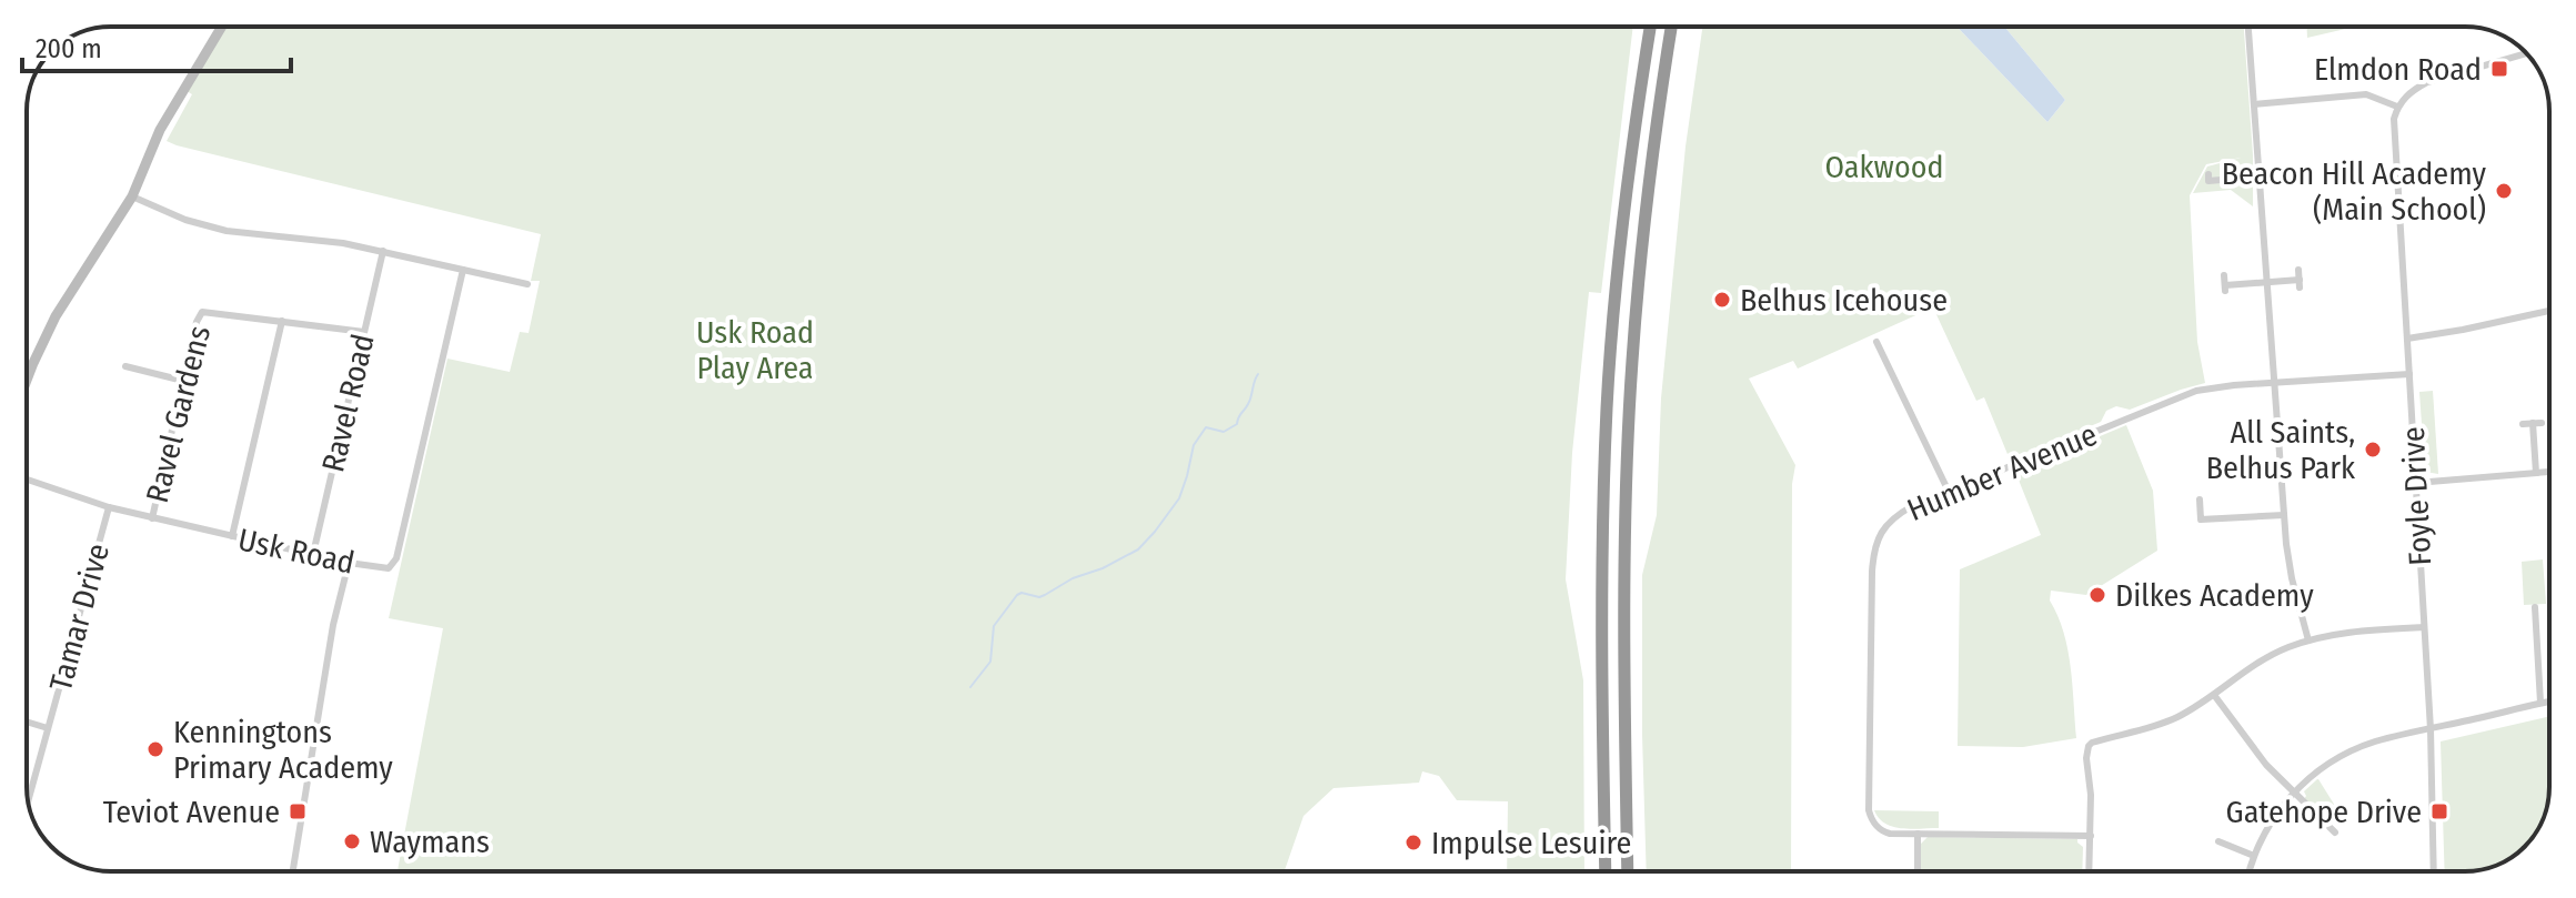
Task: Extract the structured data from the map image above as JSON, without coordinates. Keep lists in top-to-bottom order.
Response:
{
  "streets": {
    "street": [
      "Ravel Road",
      "Ravel Gardens",
      "Humber Avenue",
      "Foyle Drive",
      "Usk Road",
      "Tamar Drive"
    ]
  },
  "crossings": [
    ["Ravel Road", "Ravel Gardens"],
    ["Ravel Road", "Usk Road"],
    ["Ravel Gardens", "Usk Road"],
    ["Humber Avenue", "Foyle Drive"],
    ["Usk Road", "Tamar Drive"]
  ],
  "parks": ["Oakwood", "Usk Road Play Area"],
  "places": {
    "transit": ["Elmdon Road", "Teviot Avenue", "Gatehope Drive"],
    "other": [
      "Beacon Hill Academy (Main School)",
      "Belhus Icehouse",
      "All Saints, Belhus Park",
      "Dilkes Academy",
      "Kenningtons Primary Academy",
      "Waymans",
      "Impulse Lesuire"
    ]
  },
  "scale_bar": "200 m"
}
